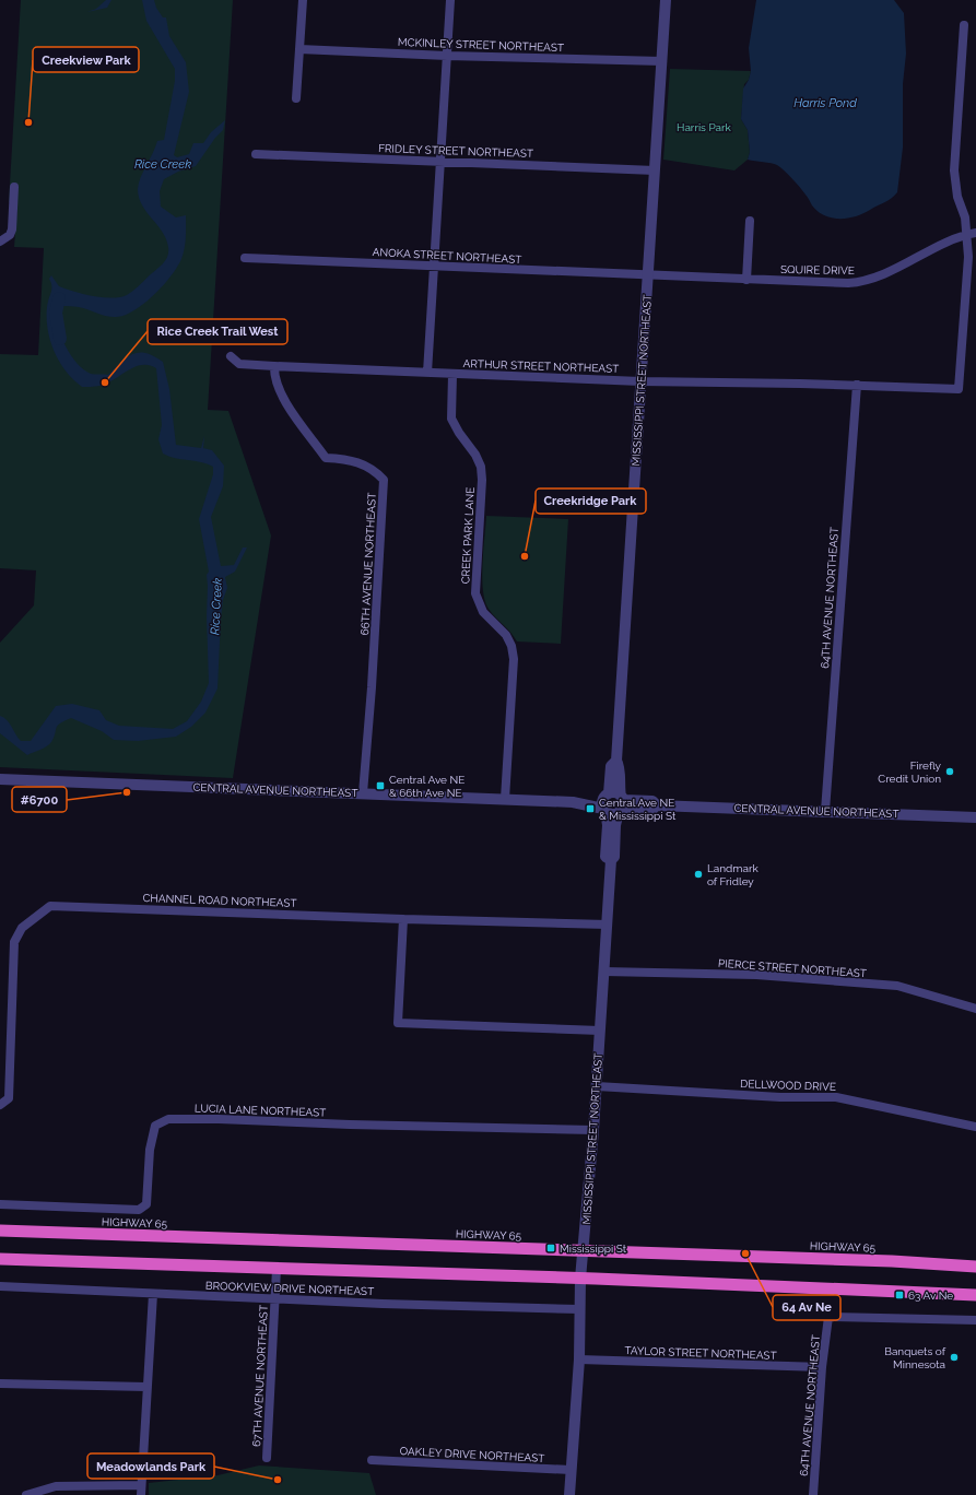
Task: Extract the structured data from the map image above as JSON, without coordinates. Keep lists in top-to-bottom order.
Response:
{
  "streets": {
    "highway": ["HIGHWAY 65"],
    "street": [
      "MCKINLEY STREET NORTHEAST",
      "FRIDLEY STREET NORTHEAST",
      "ANOKA STREET NORTHEAST",
      "SQUIRE DRIVE",
      "ARTHUR STREET NORTHEAST",
      "MISSISSIPPI STREET NORTHEAST",
      "CREEK PARK LANE",
      "66TH AVENUE NORTHEAST",
      "64TH AVENUE NORTHEAST",
      "CENTRAL AVENUE NORTHEAST",
      "CHANNEL ROAD NORTHEAST",
      "PIERCE STREET NORTHEAST",
      "DELLWOOD DRIVE",
      "LUCIA LANE NORTHEAST",
      "BROOKVIEW DRIVE NORTHEAST",
      "TAYLOR STREET NORTHEAST",
      "67TH AVENUE NORTHEAST",
      "OAKLEY DRIVE NORTHEAST"
    ]
  },
  "crossings": [
    ["MCKINLEY STREET NORTHEAST", "MISSISSIPPI STREET NORTHEAST"],
    ["FRIDLEY STREET NORTHEAST", "MISSISSIPPI STREET NORTHEAST"],
    ["ANOKA STREET NORTHEAST", "SQUIRE DRIVE"],
    ["ANOKA STREET NORTHEAST", "MISSISSIPPI STREET NORTHEAST"],
    ["SQUIRE DRIVE", "ARTHUR STREET NORTHEAST"],
    ["SQUIRE DRIVE", "MISSISSIPPI STREET NORTHEAST"],
    ["ARTHUR STREET NORTHEAST", "MISSISSIPPI STREET NORTHEAST"],
    ["ARTHUR STREET NORTHEAST", "CREEK PARK LANE"],
    ["ARTHUR STREET NORTHEAST", "66TH AVENUE NORTHEAST"],
    ["ARTHUR STREET NORTHEAST", "64TH AVENUE NORTHEAST"],
    ["MISSISSIPPI STREET NORTHEAST", "CENTRAL AVENUE NORTHEAST"],
    ["MISSISSIPPI STREET NORTHEAST", "CHANNEL ROAD NORTHEAST"],
    ["MISSISSIPPI STREET NORTHEAST", "PIERCE STREET NORTHEAST"],
    ["MISSISSIPPI STREET NORTHEAST", "DELLWOOD DRIVE"],
    ["MISSISSIPPI STREET NORTHEAST", "LUCIA LANE NORTHEAST"],
    ["MISSISSIPPI STREET NORTHEAST", "HIGHWAY 65"],
    ["MISSISSIPPI STREET NORTHEAST", "BROOKVIEW DRIVE NORTHEAST"],
    ["MISSISSIPPI STREET NORTHEAST", "TAYLOR STREET NORTHEAST"],
    ["MISSISSIPPI STREET NORTHEAST", "OAKLEY DRIVE NORTHEAST"],
    ["CREEK PARK LANE", "CENTRAL AVENUE NORTHEAST"],
    ["66TH AVENUE NORTHEAST", "CENTRAL AVENUE NORTHEAST"],
    ["64TH AVENUE NORTHEAST", "CENTRAL AVENUE NORTHEAST"],
    ["64TH AVENUE NORTHEAST", "TAYLOR STREET NORTHEAST"],
    ["BROOKVIEW DRIVE NORTHEAST", "67TH AVENUE NORTHEAST"]
  ],
  "water": ["Harris Pond", "Rice Creek"],
  "parks": ["Harris Park"],
  "places": {
    "other": [
      "Creekview Park",
      "Rice Creek Trail West",
      "Creekridge Park",
      "Firefly Credit Union",
      "#6700",
      "Landmark of Fridley",
      "64 Av Ne",
      "Banquets of Minnesota",
      "Meadowlands Park"
    ],
    "transit": [
      "Central Ave NE & 66th Ave NE",
      "Central Ave NE & Mississippi St",
      "Mississippi St",
      "63 Av Ne"
    ]
  }
}
